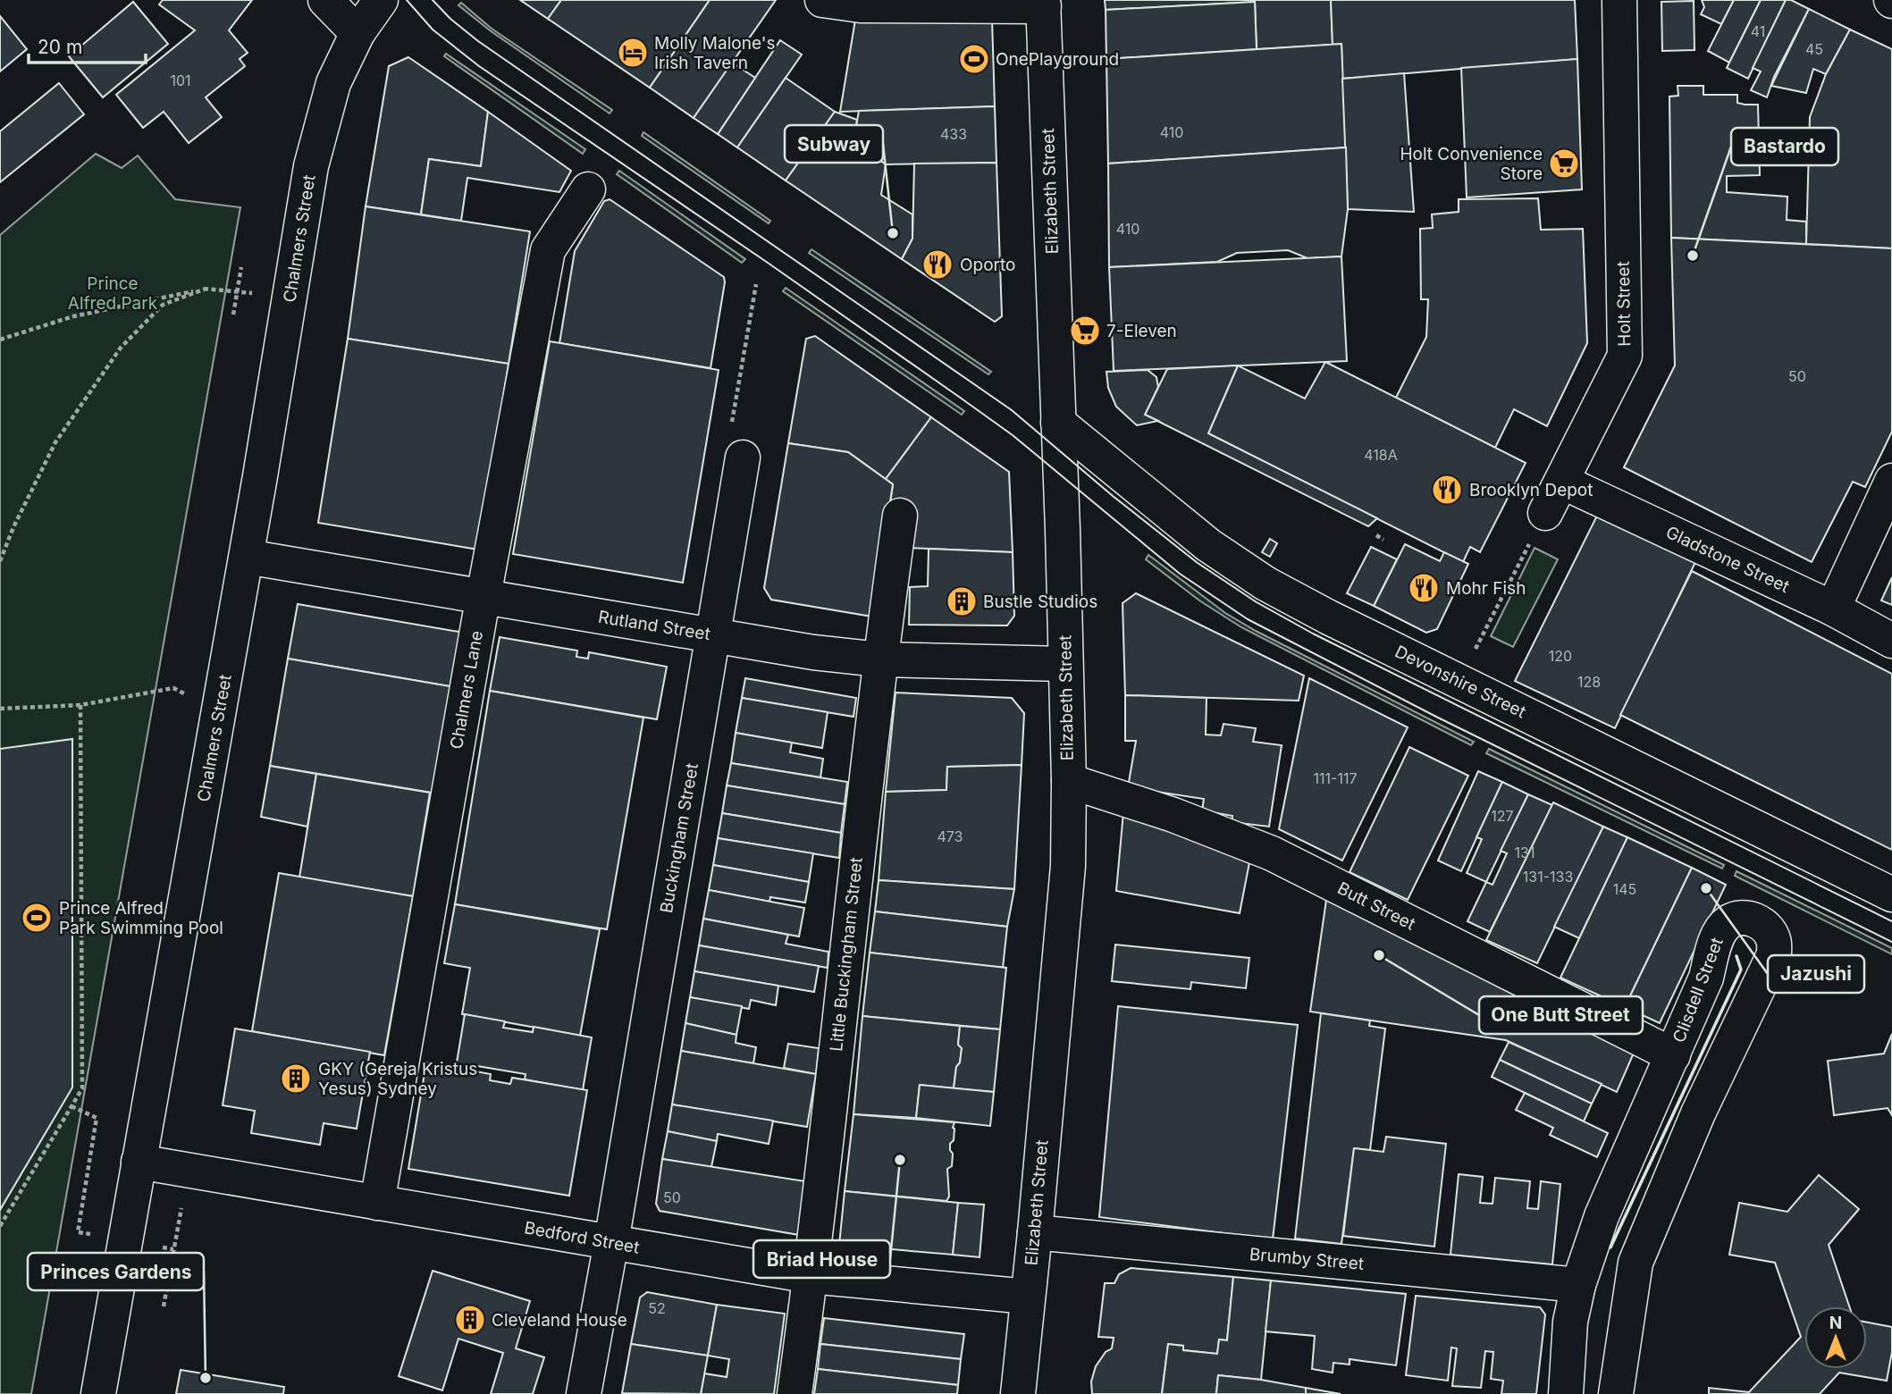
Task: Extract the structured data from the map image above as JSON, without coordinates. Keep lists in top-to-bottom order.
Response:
{
  "streets": {
    "street": [
      "Elizabeth Street",
      "Chalmers Street",
      "Holt Street",
      "Gladstone Street",
      "Rutland Street",
      "Devonshire Street",
      "Chalmers Lane",
      "Buckingham Street",
      "Butt Street",
      "Little Buckingham Street",
      "Clisdell Street",
      "Bedford Street",
      "Brumby Street"
    ]
  },
  "crossings": [
    ["Elizabeth Street", "Rutland Street"],
    ["Elizabeth Street", "Devonshire Street"],
    ["Elizabeth Street", "Butt Street"],
    ["Elizabeth Street", "Bedford Street"],
    ["Elizabeth Street", "Brumby Street"],
    ["Chalmers Street", "Rutland Street"],
    ["Chalmers Street", "Bedford Street"],
    ["Holt Street", "Gladstone Street"],
    ["Rutland Street", "Chalmers Lane"],
    ["Rutland Street", "Buckingham Street"],
    ["Rutland Street", "Little Buckingham Street"],
    ["Chalmers Lane", "Bedford Street"],
    ["Buckingham Street", "Bedford Street"],
    ["Butt Street", "Clisdell Street"],
    ["Little Buckingham Street", "Bedford Street"],
    ["Clisdell Street", "Brumby Street"]
  ],
  "parks": ["Prince Alfred Park"],
  "places": {
    "hotel": ["Molly Malone's Irish Tavern"],
    "sports": ["OnePlayground", "Prince Alfred Park Swimming Pool"],
    "supermarket": ["Holt Convenience Store", "7-Eleven"],
    "other": [
      "Subway",
      "Bastardo",
      "Jazushi",
      "One Butt Street",
      "Briad House",
      "Princes Gardens"
    ],
    "restaurant": ["Oporto", "Brooklyn Depot", "Mohr Fish"],
    "building": ["Bustle Studios", "GKY (Gereja Kristus Yesus) Sydney", "Cleveland House"]
  },
  "house_numbers": [
    "41",
    "45",
    "101",
    "410",
    "433",
    "410",
    "50",
    "418A",
    "120",
    "128",
    "111-117",
    "127",
    "473",
    "131",
    "131-133",
    "145",
    "50",
    "52"
  ],
  "scale_bar": "20 m",
  "north": "top"
}
